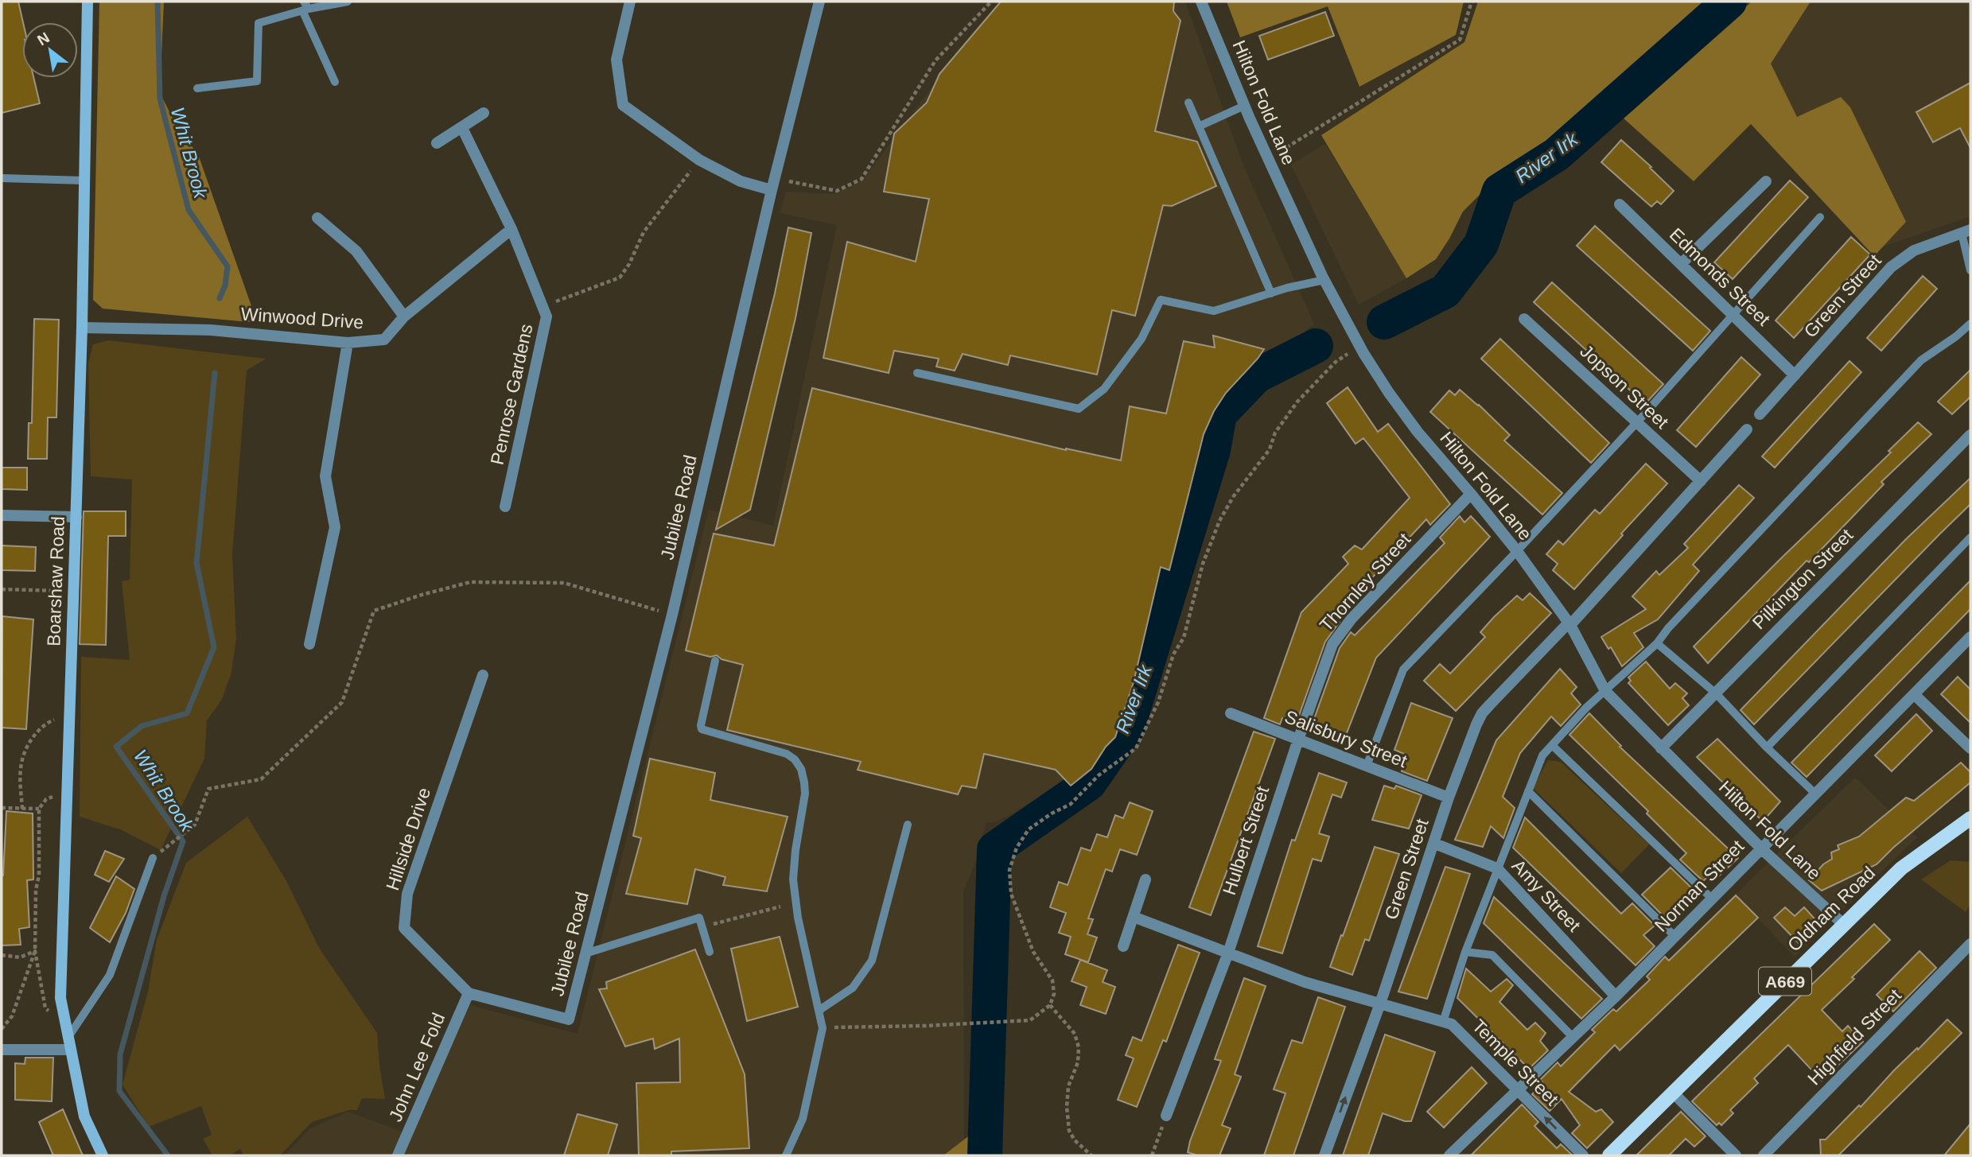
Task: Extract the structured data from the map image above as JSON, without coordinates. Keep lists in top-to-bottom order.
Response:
{
  "streets": {
    "main road": ["Oldham Road", "A669"],
    "street": [
      "Hilton Fold Lane",
      "Edmonds Street",
      "Green Street",
      "Winwood Drive",
      "Jopson Street",
      "Penrose Gardens",
      "Jubilee Road",
      "Pilkington Street",
      "Boarshaw Road",
      "Thornley Street",
      "Salisbury Street",
      "Hillside Drive",
      "Hulbert Street",
      "Norman Street",
      "Amy Street",
      "Highfield Street",
      "Temple Street",
      "John Lee Fold"
    ]
  },
  "crossings": [
    ["Hilton Fold Lane", "Green Street"],
    ["Hilton Fold Lane", "Pilkington Street"],
    ["Hilton Fold Lane", "Thornley Street"],
    ["Hilton Fold Lane", "Norman Street"],
    ["Hilton Fold Lane", "Oldham Road"],
    ["Edmonds Street", "Green Street"],
    ["Green Street", "Jopson Street"],
    ["Green Street", "Salisbury Street"],
    ["Green Street", "Amy Street"],
    ["Green Street", "Temple Street"],
    ["Winwood Drive", "Penrose Gardens"],
    ["Winwood Drive", "Boarshaw Road"],
    ["Jubilee Road", "Hillside Drive"],
    ["Jubilee Road", "John Lee Fold"],
    ["Thornley Street", "Salisbury Street"],
    ["Thornley Street", "Hulbert Street"],
    ["Salisbury Street", "Hulbert Street"],
    ["Hillside Drive", "John Lee Fold"],
    ["Norman Street", "Amy Street"],
    ["Norman Street", "Temple Street"]
  ],
  "one_way": ["Temple Street"],
  "water": ["Whit Brook", "River Irk"],
  "north": "top left"
}
